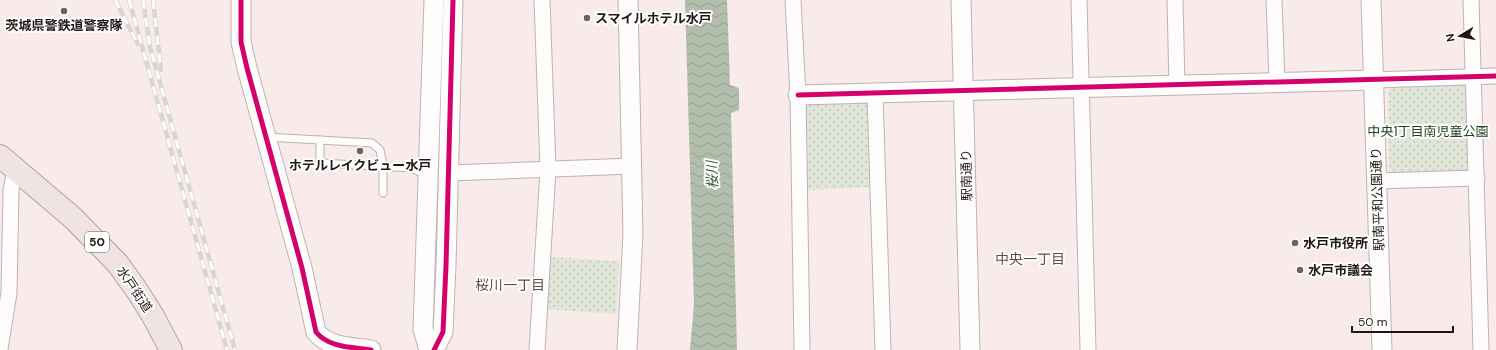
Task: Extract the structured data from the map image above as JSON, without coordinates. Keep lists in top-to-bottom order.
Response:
{
  "streets": {
    "main road": ["50", "水戸街道"],
    "street": ["駅南通り", "駅南平和公園通り"]
  },
  "districts": ["中央一丁目", "桜川一丁目"],
  "water": ["桜川"],
  "parks": ["中央1丁目南児童公園"],
  "places": [
    "茨城県警鉄道警察隊",
    "スマイルホテル水戸",
    "ホテルレイクビュー水戸",
    "水戸市役所",
    "水戸市議会"
  ],
  "scale_bar": "50 m",
  "north": "left"
}
